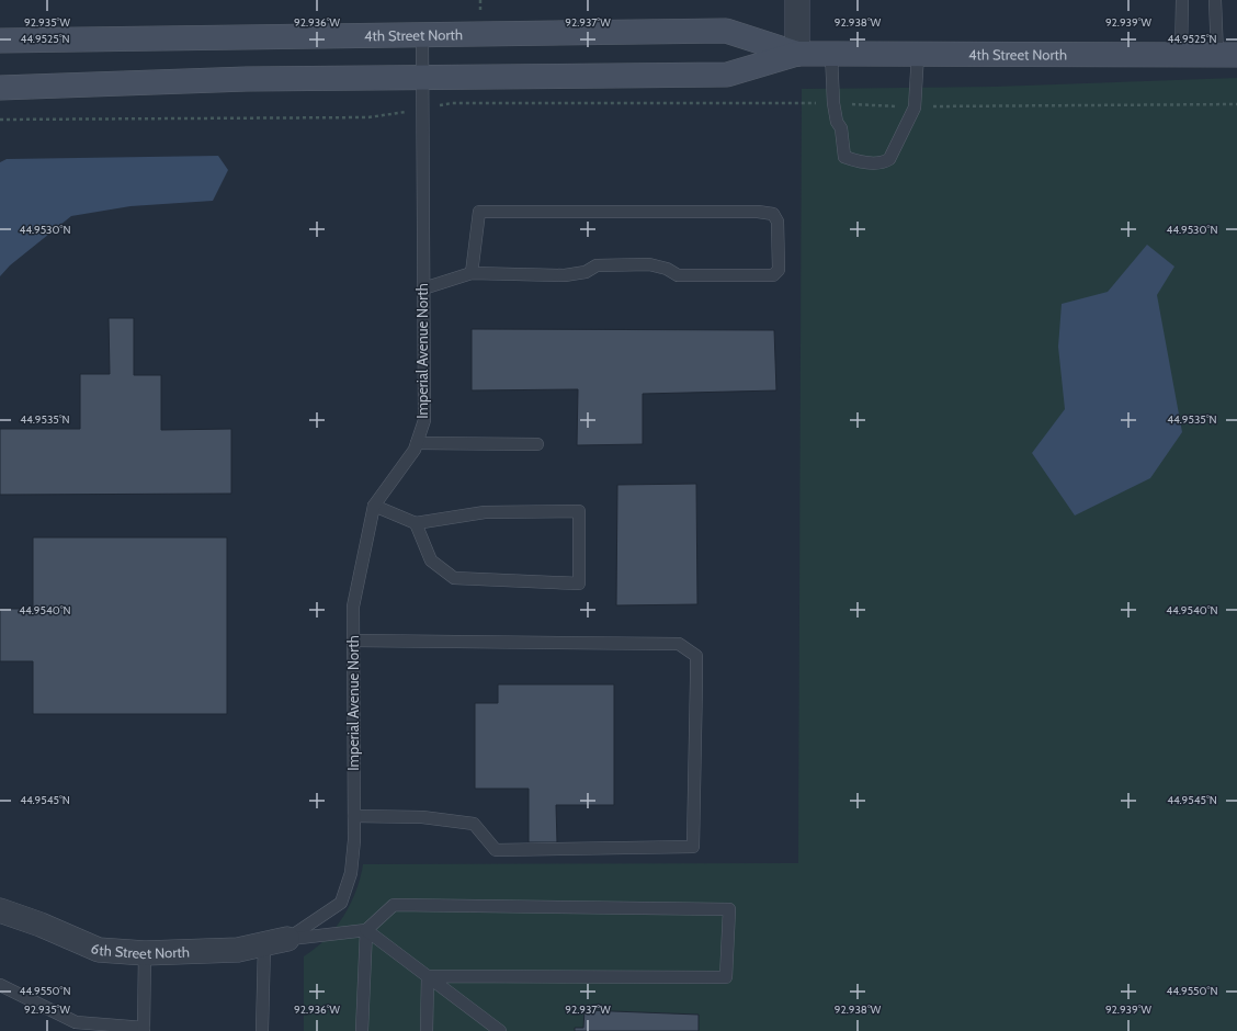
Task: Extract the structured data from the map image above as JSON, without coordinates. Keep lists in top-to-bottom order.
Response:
{
  "streets": {
    "street": ["4th Street North", "6th Street North"],
    "lane": ["Imperial Avenue North"]
  },
  "crossings": [
    ["4th Street North", "Imperial Avenue North"],
    ["Imperial Avenue North", "6th Street North"]
  ],
  "coordinates": [
    "92.935°W",
    "92.936°W",
    "92.937°W",
    "92.938°W",
    "92.939°W",
    "44.9525°N",
    "44.9530°N",
    "44.9535°N",
    "44.9540°N",
    "44.9545°N",
    "44.9550°N"
  ]
}
